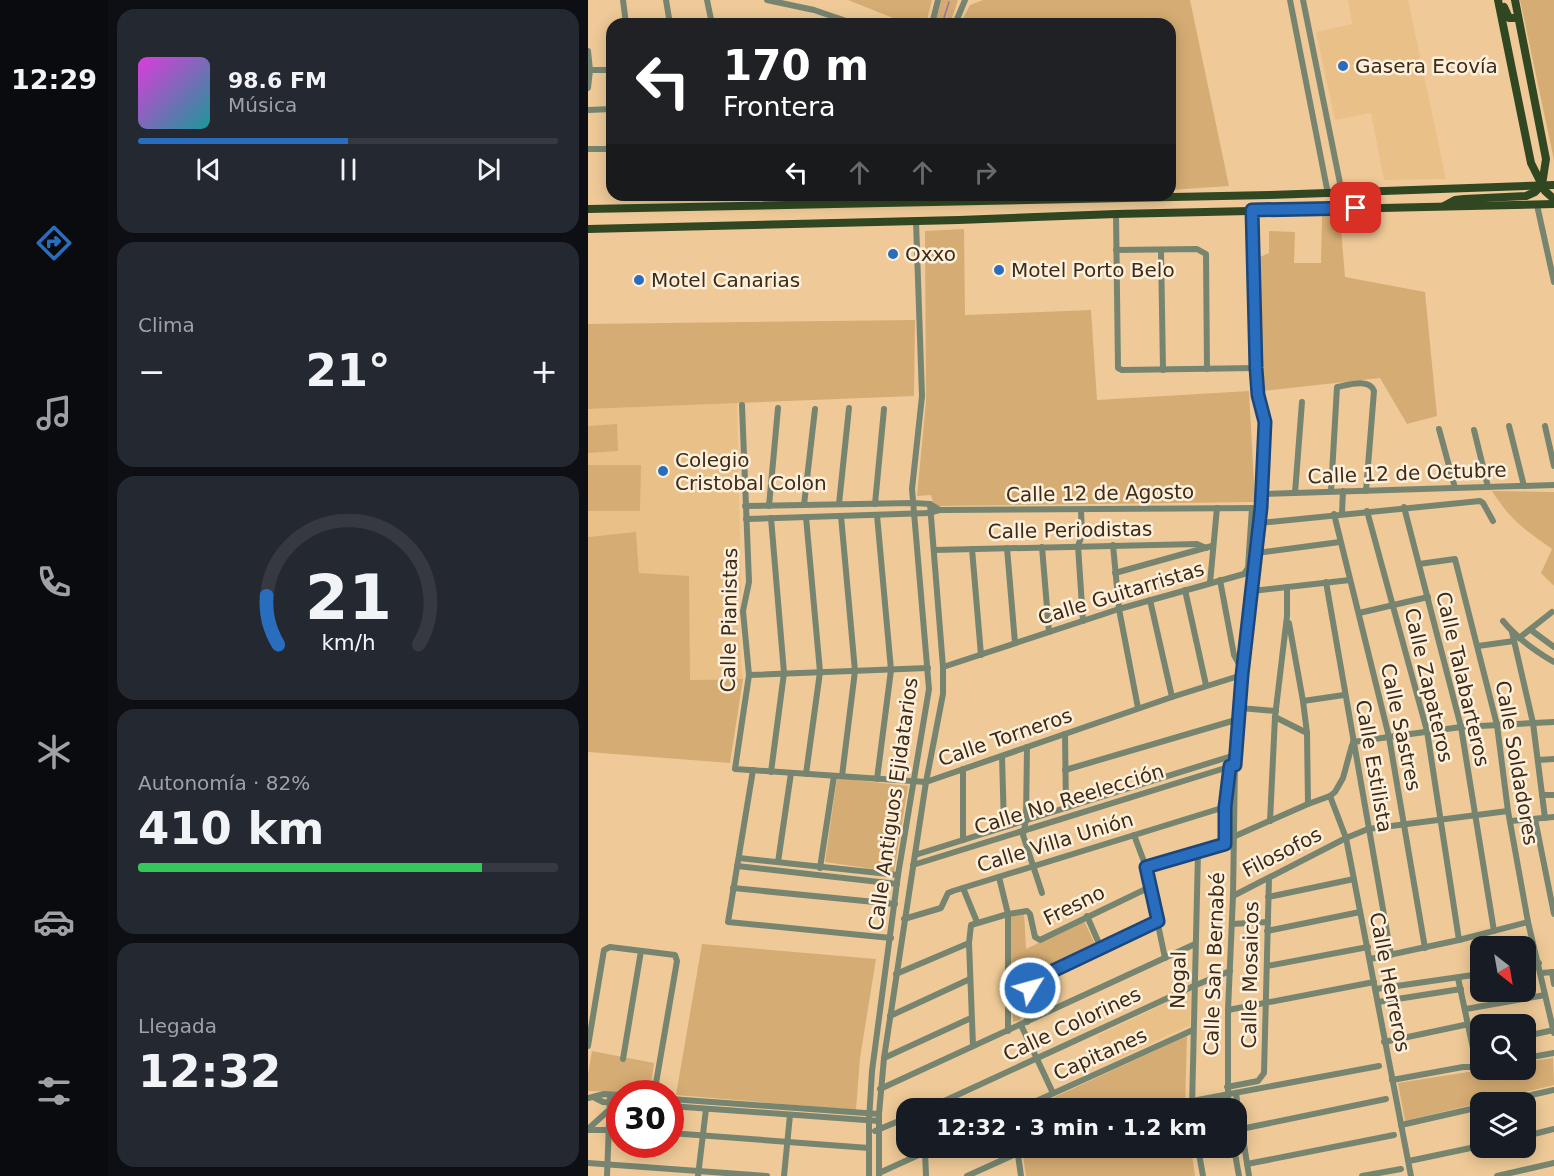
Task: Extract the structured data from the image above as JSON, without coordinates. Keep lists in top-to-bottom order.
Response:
{
  "streets": {
    "street": [
      "Calle 12 de Octubre",
      "Calle 12 de Agosto",
      "Calle Periodistas",
      "Calle Guitarristas",
      "Calle Pianistas",
      "Calle Talabarteros",
      "Calle Zapateros",
      "Calle Sastres",
      "Calle Torneros",
      "Calle Soldadores",
      "Calle Estilista",
      "Calle No Reelección",
      "Calle Antiguos Ejidatarios",
      "Calle Villa Unión",
      "Filosofos",
      "Fresno",
      "Calle San Bernabé",
      "Calle Mosaicos",
      "Nogal",
      "Calle Herreros",
      "Calle Colorines",
      "Capitanes"
    ]
  },
  "crossings": [
    ["Calle 12 de Octubre", "Calle San Bernabé"],
    ["Calle 12 de Agosto", "Calle Guitarristas"],
    ["Calle 12 de Agosto", "Calle Pianistas"],
    ["Calle 12 de Agosto", "Calle Antiguos Ejidatarios"],
    ["Calle 12 de Agosto", "Calle San Bernabé"],
    ["Calle Periodistas", "Calle Antiguos Ejidatarios"],
    ["Calle Guitarristas", "Calle Antiguos Ejidatarios"],
    ["Calle Pianistas", "Calle Torneros"],
    ["Calle Talabarteros", "Calle Soldadores"],
    ["Calle Talabarteros", "Filosofos"],
    ["Calle Zapateros", "Filosofos"],
    ["Calle Sastres", "Filosofos"],
    ["Calle Torneros", "Calle Antiguos Ejidatarios"],
    ["Calle Torneros", "Calle San Bernabé"],
    ["Calle Soldadores", "Filosofos"],
    ["Calle Estilista", "Filosofos"],
    ["Calle No Reelección", "Calle Antiguos Ejidatarios"],
    ["Calle No Reelección", "Calle San Bernabé"],
    ["Calle Antiguos Ejidatarios", "Calle Villa Unión"],
    ["Calle Villa Unión", "Calle San Bernabé"],
    ["Filosofos", "Calle San Bernabé"],
    ["Filosofos", "Calle Mosaicos"],
    ["Filosofos", "Calle Herreros"],
    ["Calle San Bernabé", "Calle Mosaicos"],
    ["Calle San Bernabé", "Calle Colorines"],
    ["Nogal", "Calle Colorines"],
    ["Nogal", "Capitanes"]
  ],
  "places": [
    "Gasera Ecovía",
    "Oxxo",
    "Motel Porto Belo",
    "Motel Canarias",
    "Colegio Cristobal Colon"
  ],
  "north": "bottom right",
  "page": {
    "tabs": "12:29",
    "turn": ["170 m", "Frontera"],
    "song": ["98.6 FM", "Música"],
    "tile": [
      "Clima",
      ["Autonomía · 82%", "410 km"],
      ["Llegada", "12:32"]
    ],
    "heat": ["−", "21°", "+"],
    "limit": "30",
    "trip": "12:32 · 3 min · 1.2 km",
    "gauge": ["21", "km/h"]
  }
}
